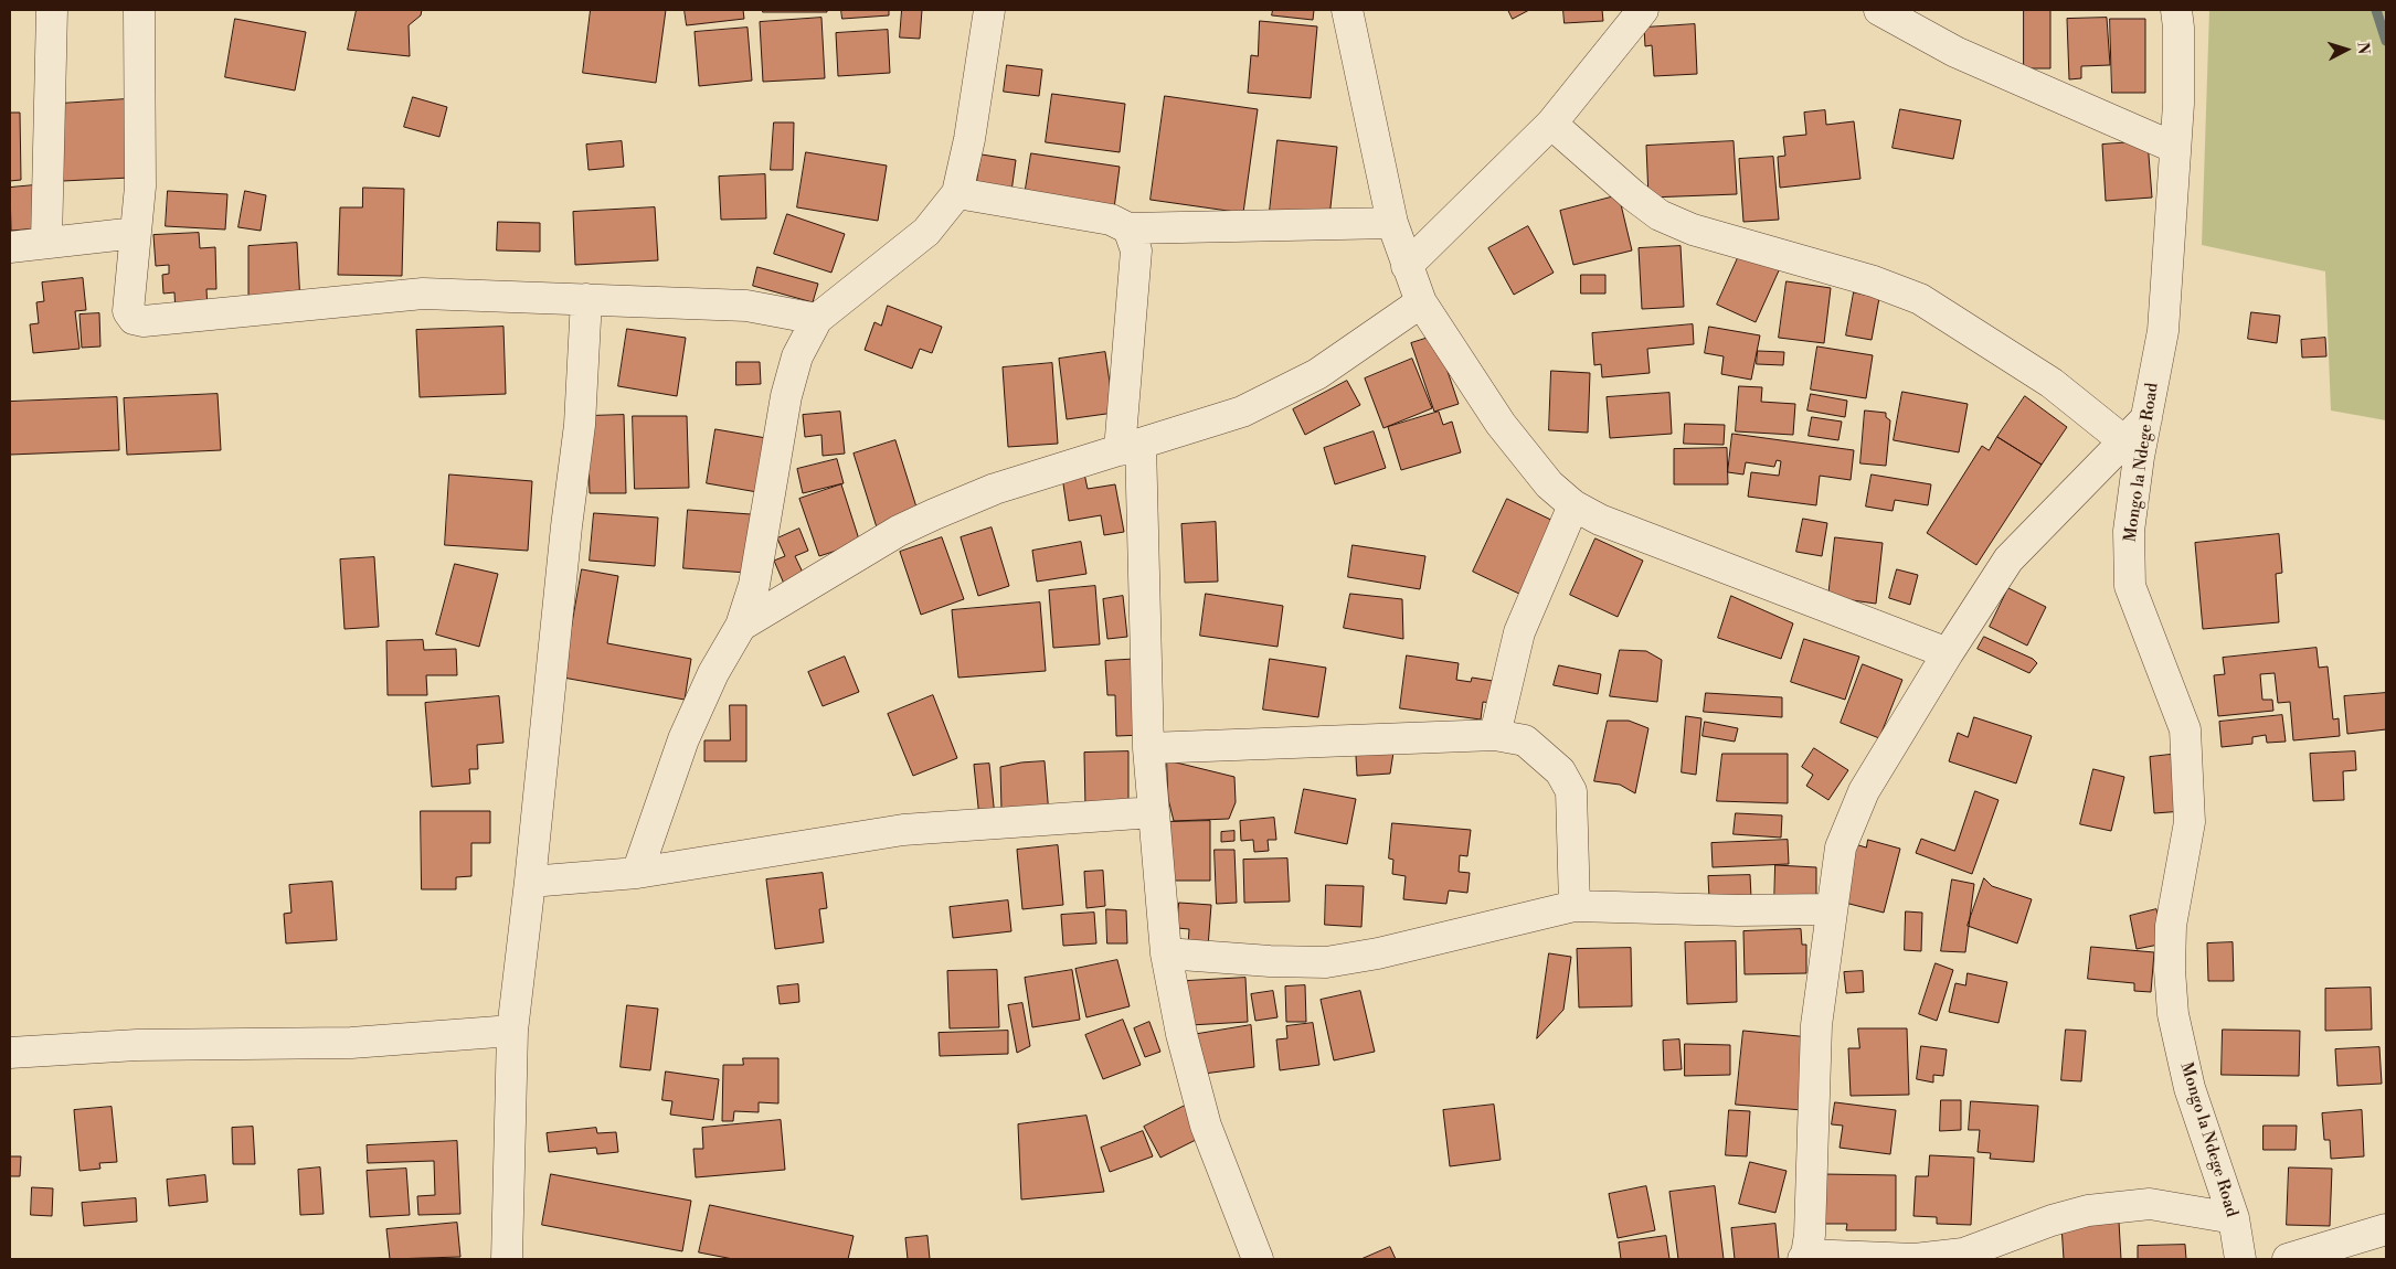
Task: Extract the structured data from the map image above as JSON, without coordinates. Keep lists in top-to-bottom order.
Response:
{
  "streets": {
    "street": ["Mongo la Ndege Road"]
  },
  "north": "right"
}
